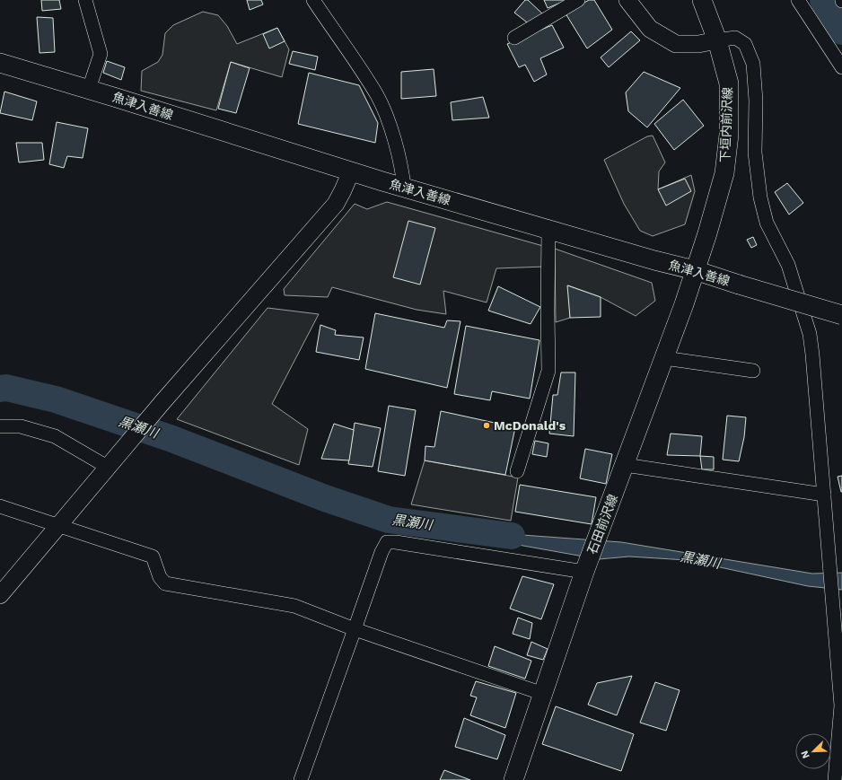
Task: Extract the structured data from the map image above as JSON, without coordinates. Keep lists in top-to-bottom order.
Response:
{
  "streets": {
    "main road": ["魚津入善線", "下垣内前沢線", "石田前沢線"]
  },
  "crossings": [
    ["魚津入善線", "下垣内前沢線"],
    ["魚津入善線", "石田前沢線"],
    ["下垣内前沢線", "石田前沢線"]
  ],
  "water": ["黒瀬川"],
  "places": ["McDonald's"],
  "north": "bottom left"
}
